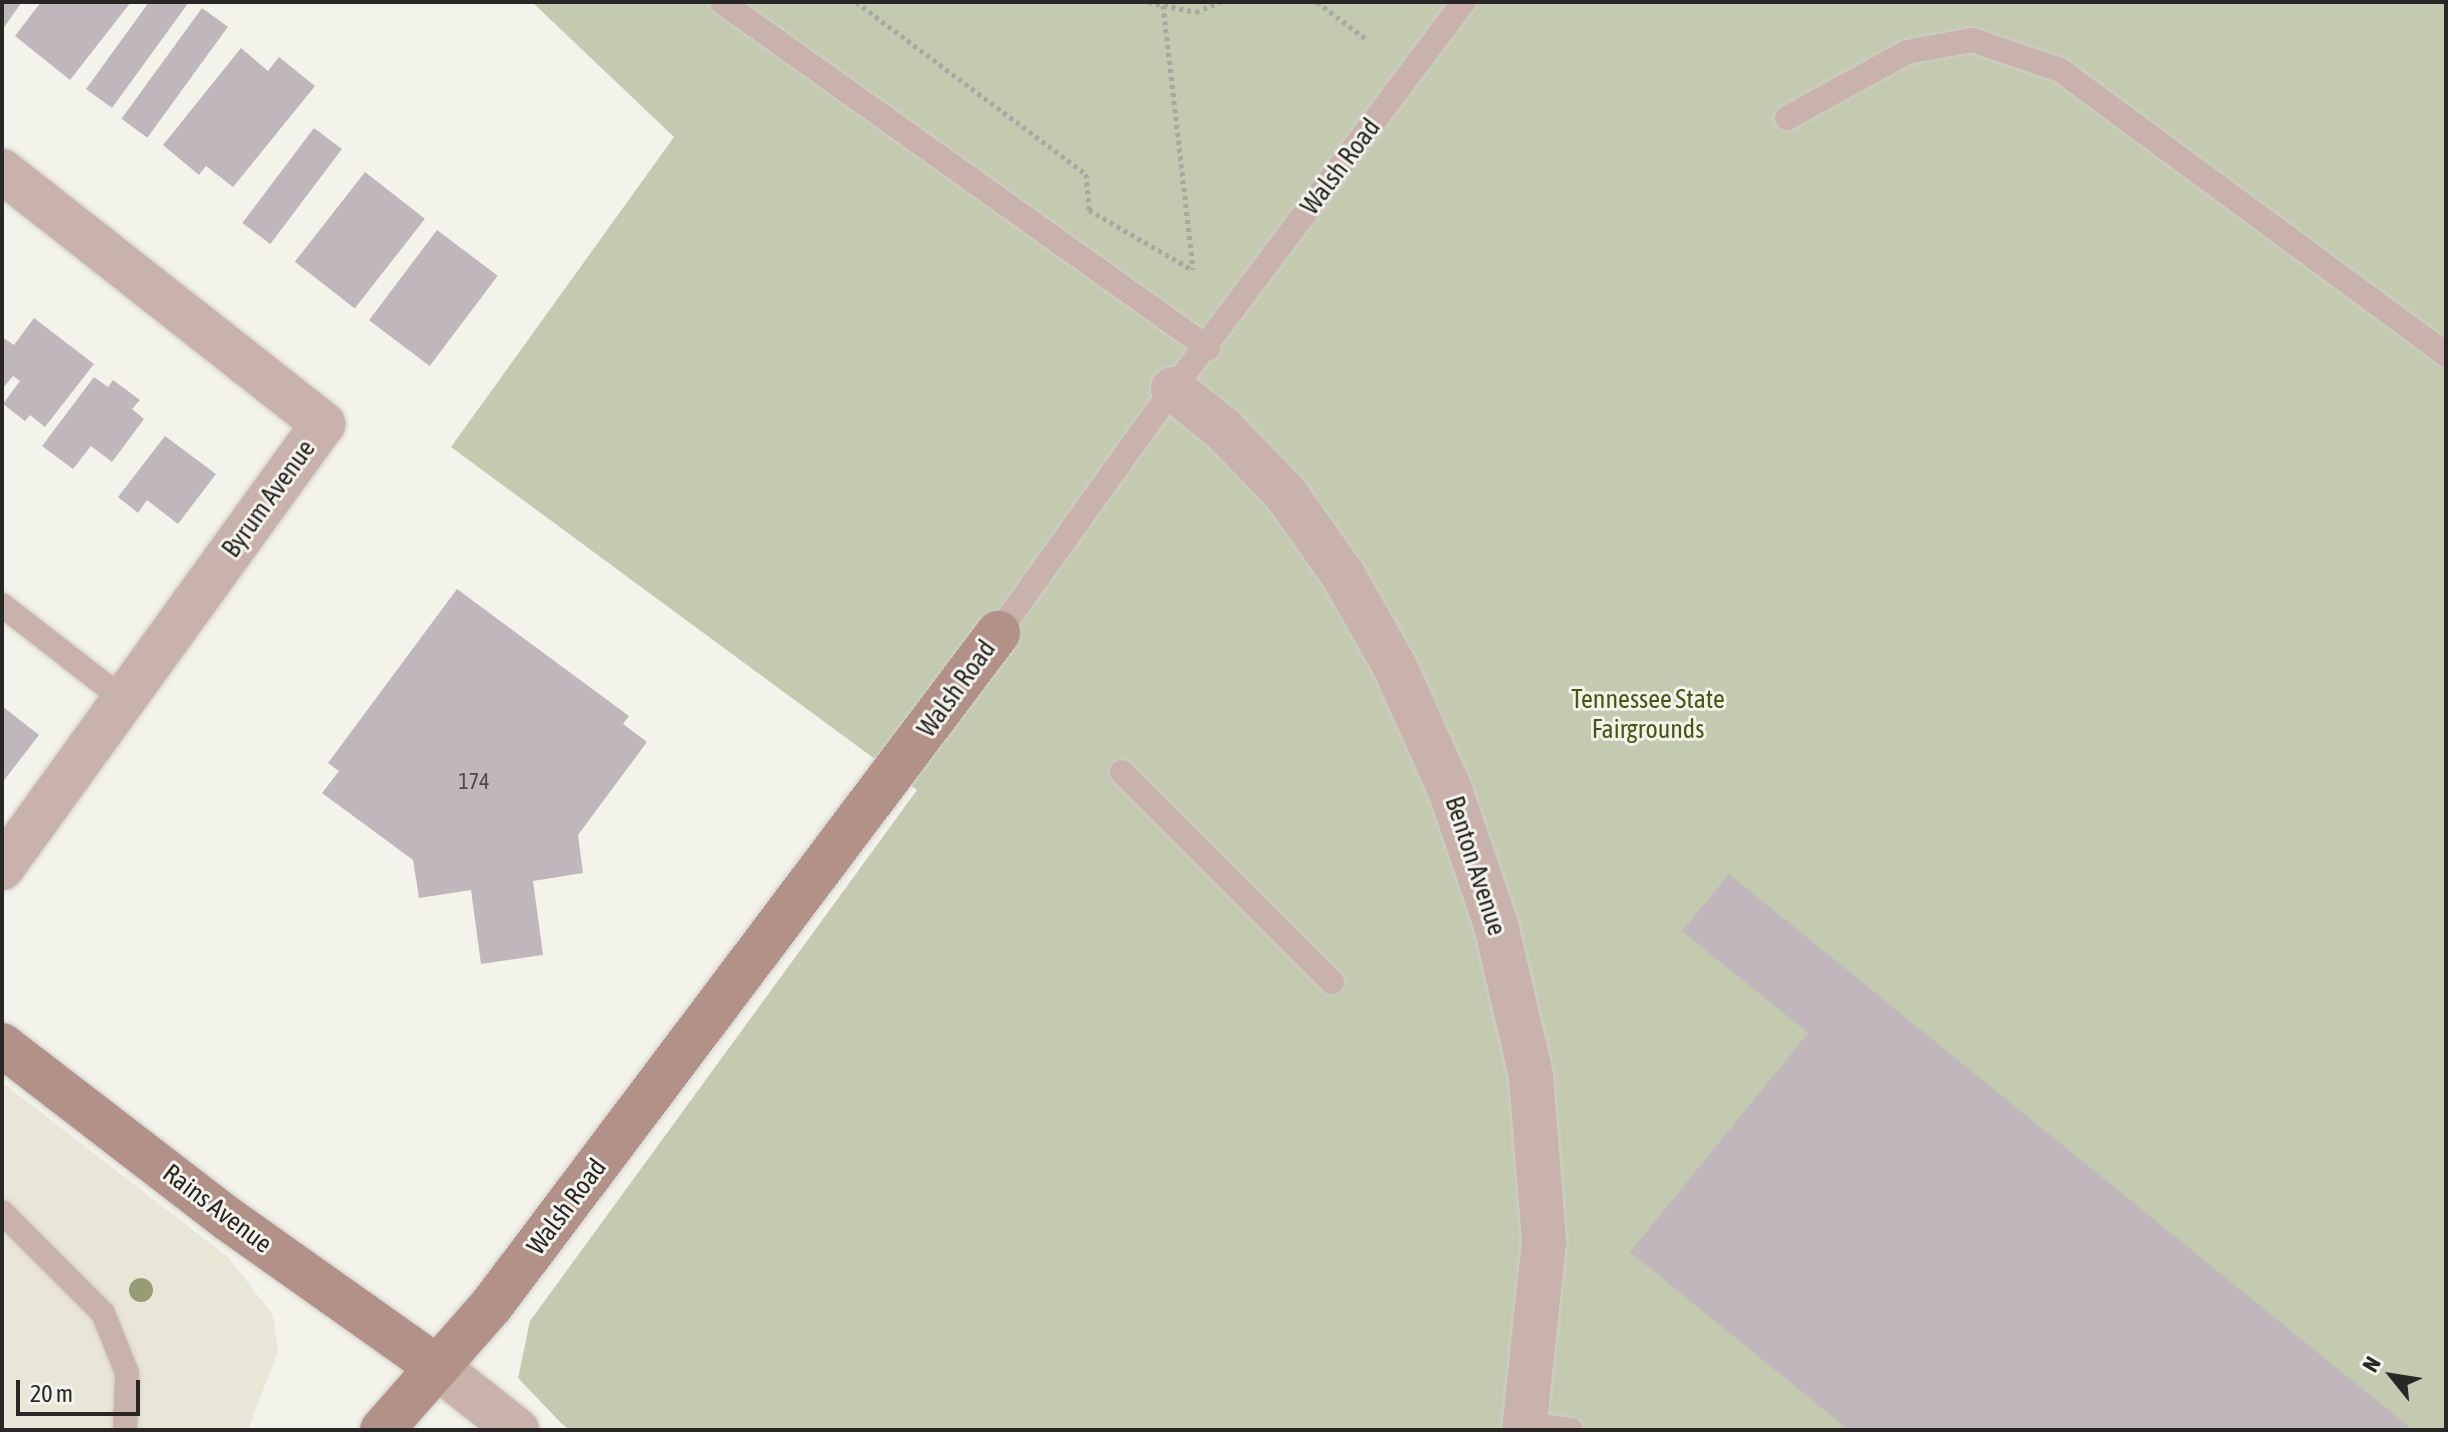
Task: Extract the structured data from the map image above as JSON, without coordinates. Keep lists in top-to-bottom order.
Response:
{
  "streets": {
    "main road": ["Walsh Road", "Rains Avenue"],
    "street": ["Byrum Avenue", "Benton Avenue"]
  },
  "crossings": [
    ["Walsh Road", "Benton Avenue"],
    ["Walsh Road", "Rains Avenue"]
  ],
  "parks": ["Tennessee State Fairgrounds"],
  "house_numbers": ["174"],
  "scale_bar": "20 m",
  "north": "top left"
}
